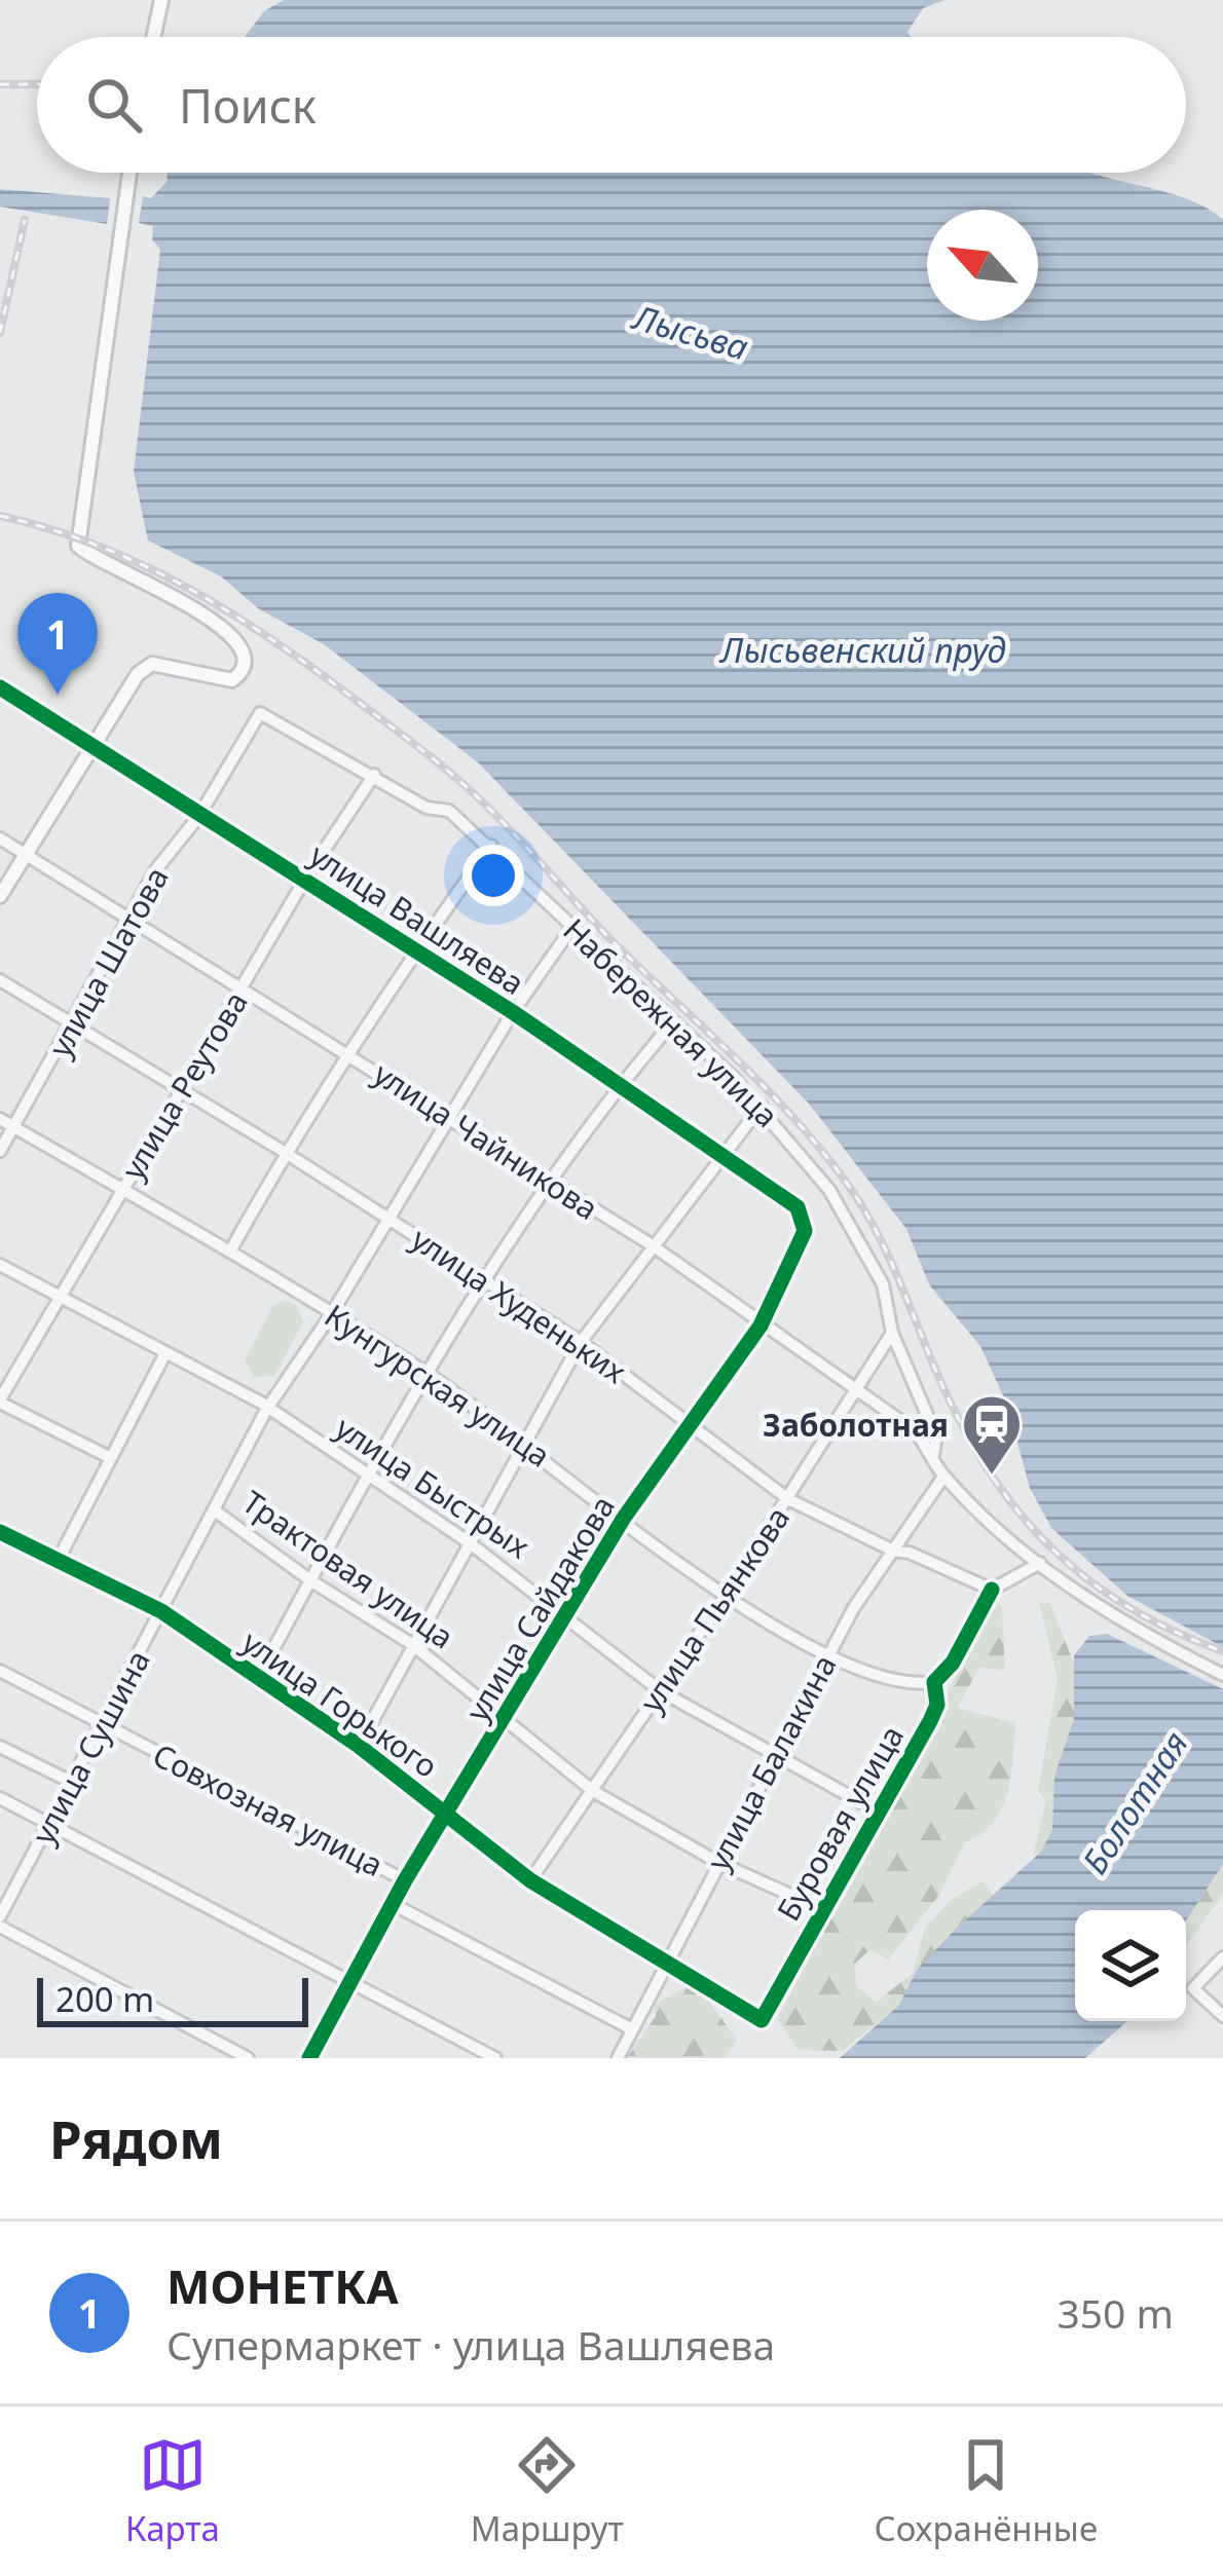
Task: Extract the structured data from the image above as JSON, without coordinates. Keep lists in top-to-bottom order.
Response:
{
  "streets": {
    "street": [
      "улица Вашляева",
      "улица Шатова",
      "Набережная улица",
      "улица Реутова",
      "улица Чайникова",
      "улица Худеньких",
      "Кунгурская улица",
      "улица Быстрых",
      "Трактовая улица",
      "улица Сайдакова",
      "улица Пьянкова",
      "улица Горького",
      "улица Сушина",
      "улица Балакина",
      "Совхозная улица",
      "Буровая улица"
    ]
  },
  "crossings": [
    ["улица Вашляева", "улица Шатова"],
    ["улица Вашляева", "улица Реутова"],
    ["улица Вашляева", "улица Сайдакова"],
    ["улица Шатова", "Набережная улица"],
    ["улица Шатова", "улица Чайникова"],
    ["улица Шатова", "улица Худеньких"],
    ["улица Шатова", "Кунгурская улица"],
    ["Набережная улица", "улица Реутова"],
    ["Набережная улица", "улица Чайникова"],
    ["Набережная улица", "улица Пьянкова"],
    ["улица Реутова", "улица Чайникова"],
    ["улица Реутова", "улица Худеньких"],
    ["улица Реутова", "Кунгурская улица"],
    ["улица Реутова", "улица Быстрых"],
    ["улица Чайникова", "улица Сайдакова"],
    ["улица Чайникова", "улица Пьянкова"],
    ["улица Чайникова", "улица Балакина"],
    ["улица Худеньких", "улица Сайдакова"],
    ["улица Худеньких", "улица Пьянкова"],
    ["улица Худеньких", "улица Балакина"],
    ["улица Худеньких", "Буровая улица"],
    ["Кунгурская улица", "улица Сайдакова"],
    ["Кунгурская улица", "улица Пьянкова"],
    ["Кунгурская улица", "улица Балакина"],
    ["Кунгурская улица", "Буровая улица"],
    ["улица Быстрых", "улица Сайдакова"],
    ["улица Быстрых", "улица Пьянкова"],
    ["улица Быстрых", "улица Сушина"],
    ["улица Быстрых", "улица Балакина"],
    ["улица Быстрых", "Буровая улица"],
    ["Трактовая улица", "улица Сайдакова"],
    ["Трактовая улица", "улица Пьянкова"],
    ["Трактовая улица", "улица Сушина"],
    ["Трактовая улица", "улица Балакина"],
    ["Трактовая улица", "Буровая улица"],
    ["улица Сайдакова", "улица Горького"],
    ["улица Сайдакова", "Совхозная улица"],
    ["улица Пьянкова", "улица Горького"],
    ["улица Горького", "улица Сушина"],
    ["улица Горького", "улица Балакина"],
    ["улица Горького", "Буровая улица"],
    ["улица Сушина", "Совхозная улица"],
    ["улица Балакина", "Совхозная улица"]
  ],
  "water": ["Лысьва", "Лысьвенский пруд", "Болотная"],
  "places": {
    "station": ["Заболотная"]
  },
  "scale_bar": "200 m",
  "north": "top left",
  "page": {
    "search": "Поиск",
    "pins": "1",
    "scale": "200 m",
    "heading": "Рядом",
    "list": [
      {
        "mark": "1",
        "name": "МОНЕТКА",
        "note": "Супермаркет · улица Вашляева",
        "value": "350 m"
      }
    ],
    "nav": ["Карта", "Маршрут", "Сохранённые"]
  }
}
